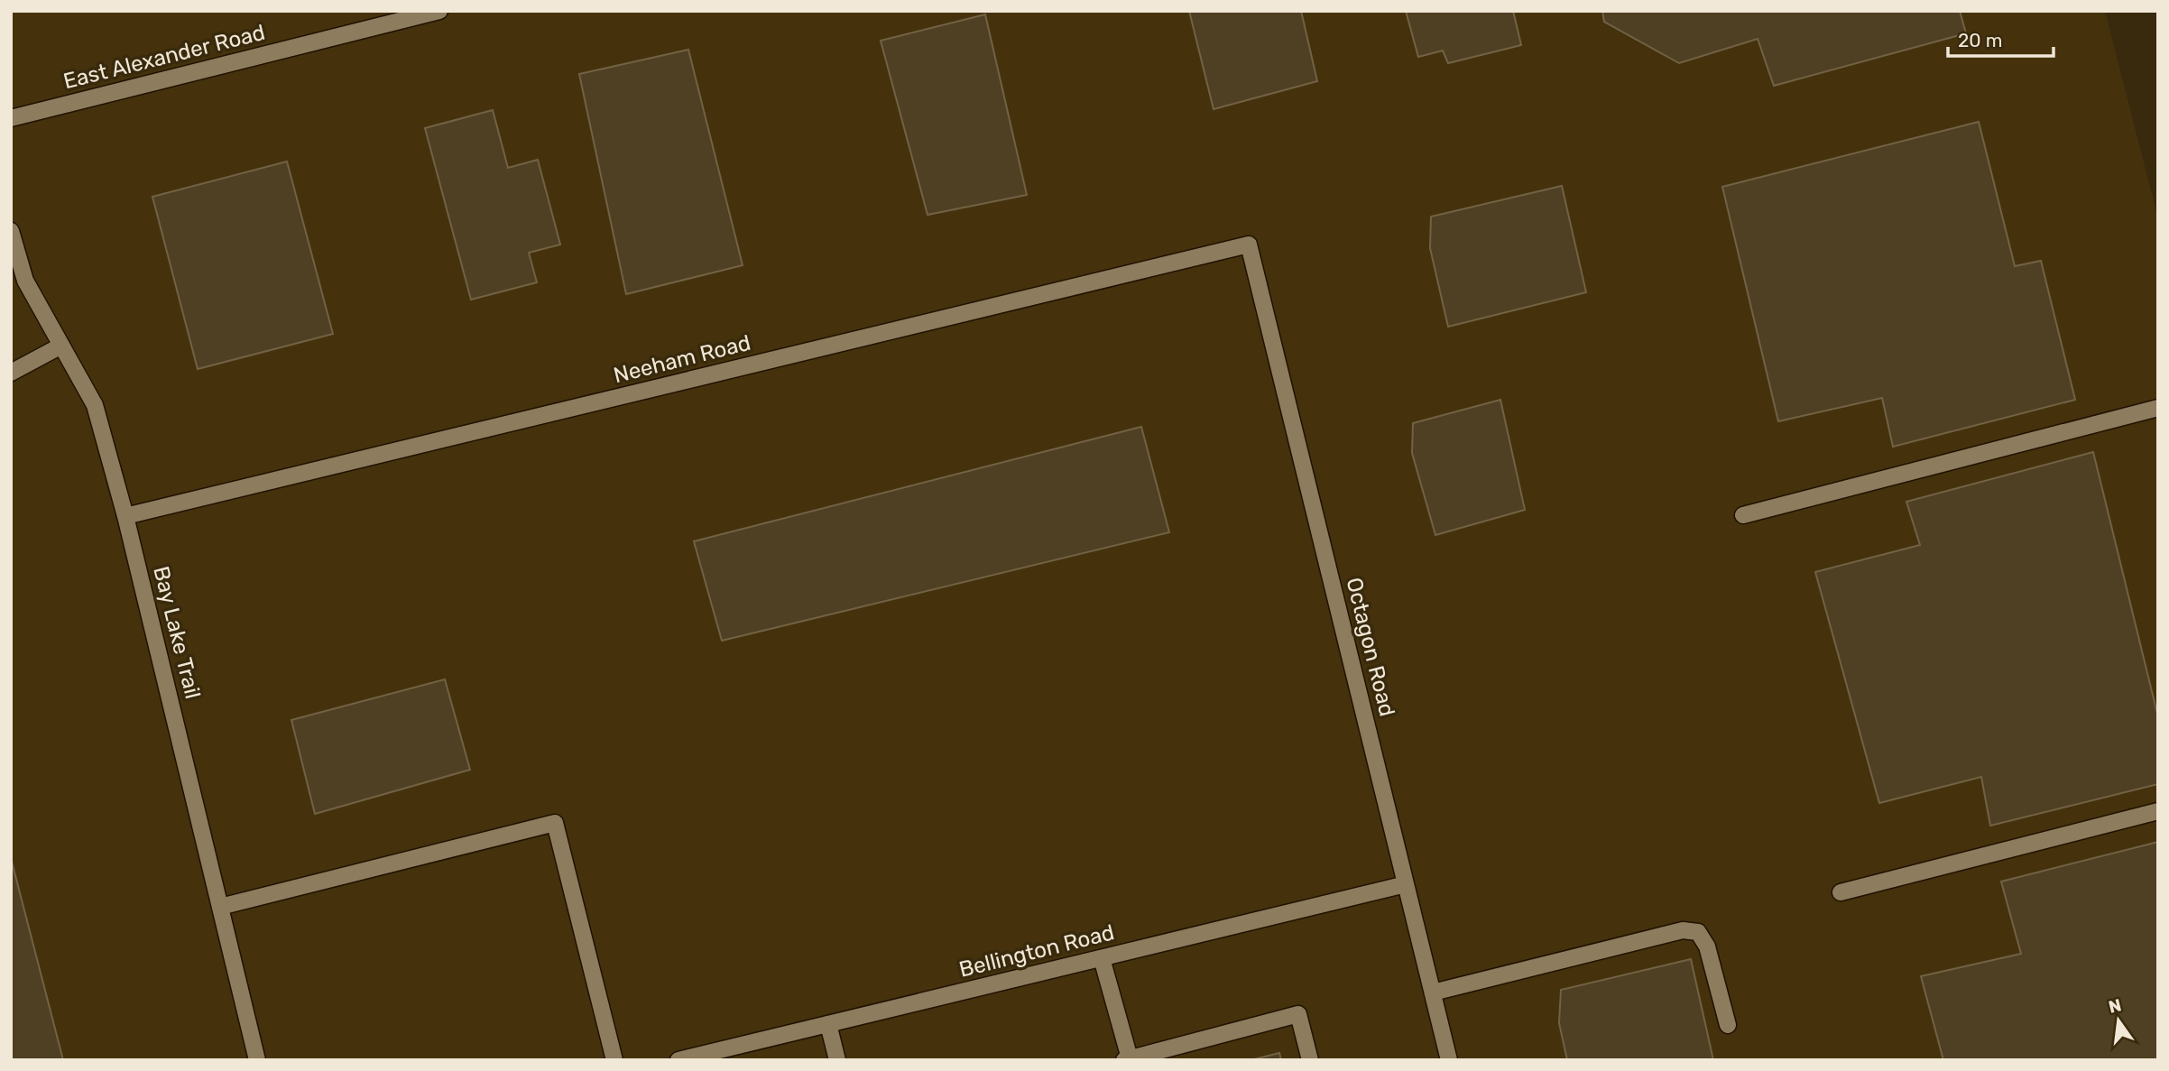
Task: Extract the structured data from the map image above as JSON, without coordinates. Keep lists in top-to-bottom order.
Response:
{
  "streets": {
    "street": [
      "East Alexander Road",
      "Neeham Road",
      "Bay Lake Trail",
      "Octagon Road",
      "Bellington Road"
    ]
  },
  "crossings": [
    ["Neeham Road", "Bay Lake Trail"],
    ["Neeham Road", "Octagon Road"],
    ["Octagon Road", "Bellington Road"]
  ],
  "scale_bar": "20 m",
  "north": "top"
}
